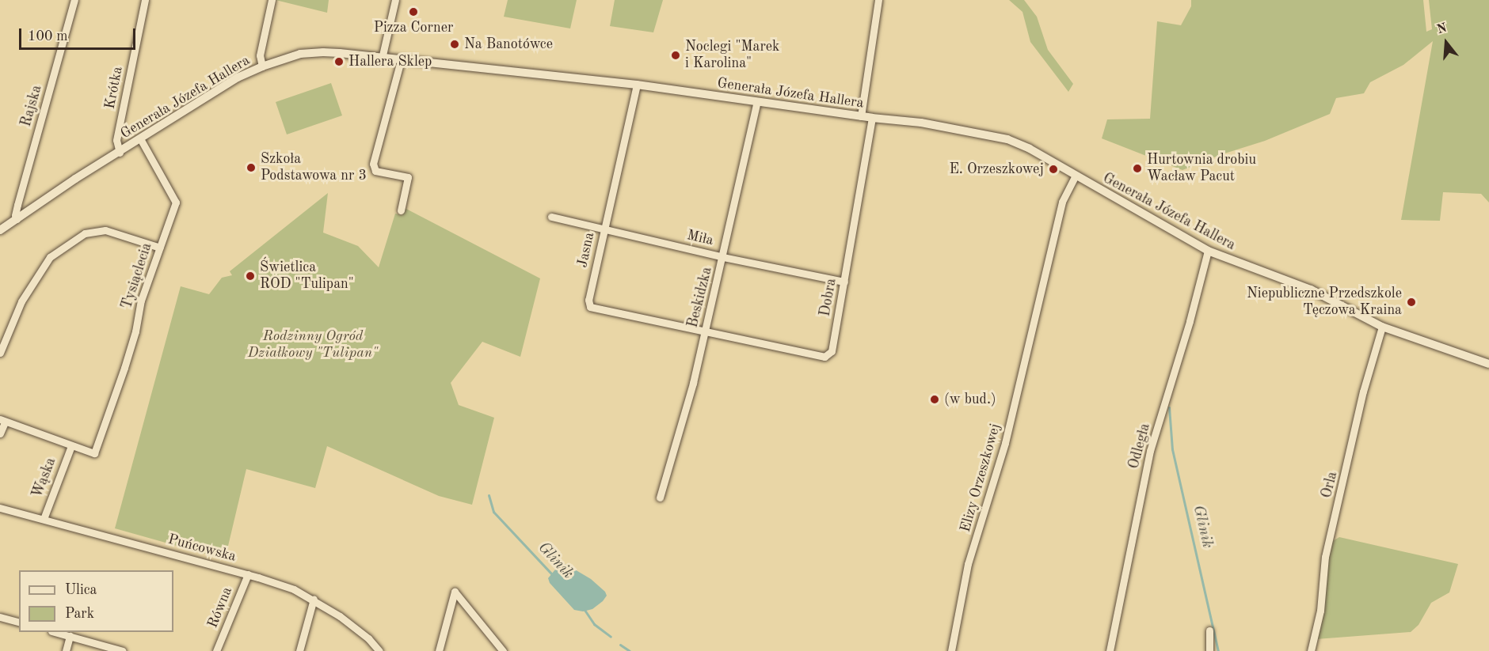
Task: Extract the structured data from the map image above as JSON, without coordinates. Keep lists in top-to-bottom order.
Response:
{
  "streets": {
    "street": [
      "Krótka",
      "Generała Józefa Hallera",
      "Rajska",
      "Miła",
      "Jasna",
      "Tysiąclecia",
      "Beskidzka",
      "Dobra",
      "Odległa",
      "Wąska",
      "Elizy Orzeszkowej",
      "Orla",
      "Puńcowska",
      "Równa"
    ]
  },
  "crossings": [
    ["Krótka", "Generała Józefa Hallera"],
    ["Generała Józefa Hallera", "Rajska"],
    ["Generała Józefa Hallera", "Jasna"],
    ["Generała Józefa Hallera", "Tysiąclecia"],
    ["Generała Józefa Hallera", "Beskidzka"],
    ["Generała Józefa Hallera", "Dobra"],
    ["Generała Józefa Hallera", "Odległa"],
    ["Generała Józefa Hallera", "Elizy Orzeszkowej"],
    ["Generała Józefa Hallera", "Orla"],
    ["Miła", "Jasna"],
    ["Miła", "Beskidzka"],
    ["Miła", "Dobra"],
    ["Jasna", "Beskidzka"],
    ["Jasna", "Dobra"],
    ["Tysiąclecia", "Wąska"],
    ["Beskidzka", "Dobra"],
    ["Wąska", "Puńcowska"],
    ["Puńcowska", "Równa"]
  ],
  "water": ["Glinik"],
  "parks": ["Rodzinny Ogród Działkowy \"Tulipan\""],
  "places": [
    "Pizza Corner",
    "Na Banotówce",
    "Noclegi \"Marek i Karolina\"",
    "Hallera Sklep",
    "Szkoła Podstawowa nr 3",
    "Hurtownia drobiu Wacław Pacut",
    "E. Orzeszkowej",
    "Świetlica ROD \"Tulipan\"",
    "Niepubliczne Przedszkole Tęczowa Kraina",
    "(w bud.)"
  ],
  "legend": ["Ulica", "Park"],
  "scale_bar": "100 m",
  "north": "top"
}
